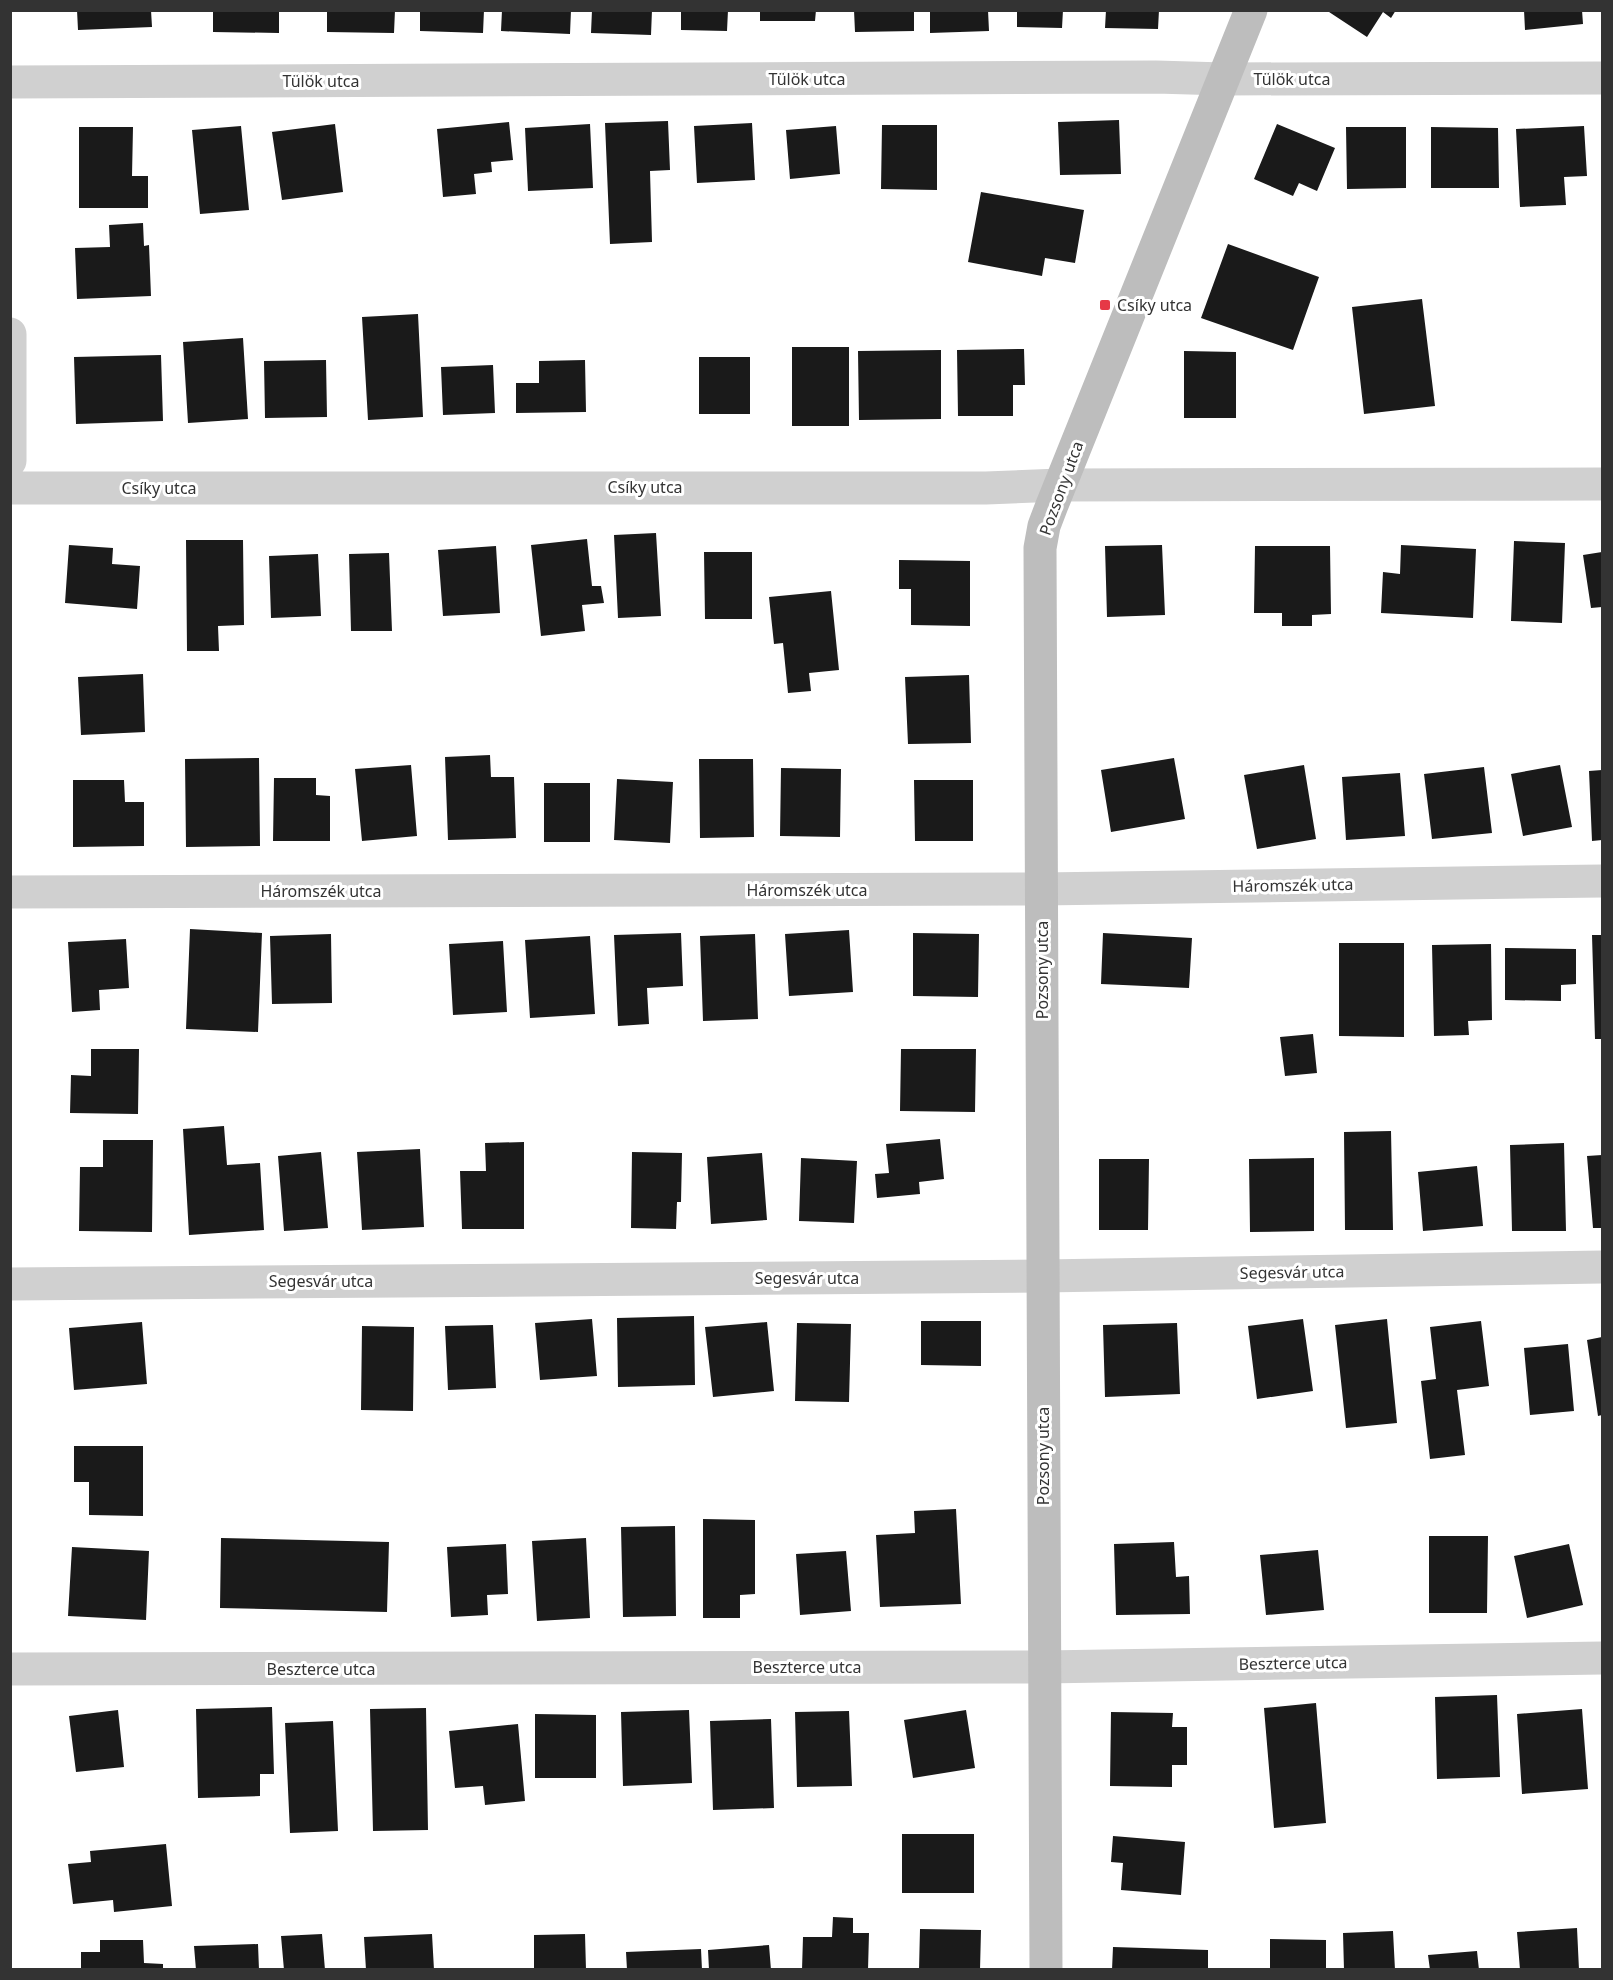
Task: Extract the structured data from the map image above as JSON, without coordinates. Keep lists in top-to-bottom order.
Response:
{
  "streets": {
    "street": [
      "Tülök utca",
      "Csíky utca",
      "Pozsony utca",
      "Háromszék utca",
      "Segesvár utca",
      "Beszterce utca"
    ]
  },
  "crossings": [
    ["Tülök utca", "Pozsony utca"],
    ["Csíky utca", "Pozsony utca"],
    ["Pozsony utca", "Háromszék utca"],
    ["Pozsony utca", "Segesvár utca"],
    ["Pozsony utca", "Beszterce utca"]
  ],
  "places": {
    "transit": ["Csíky utca"]
  }
}
